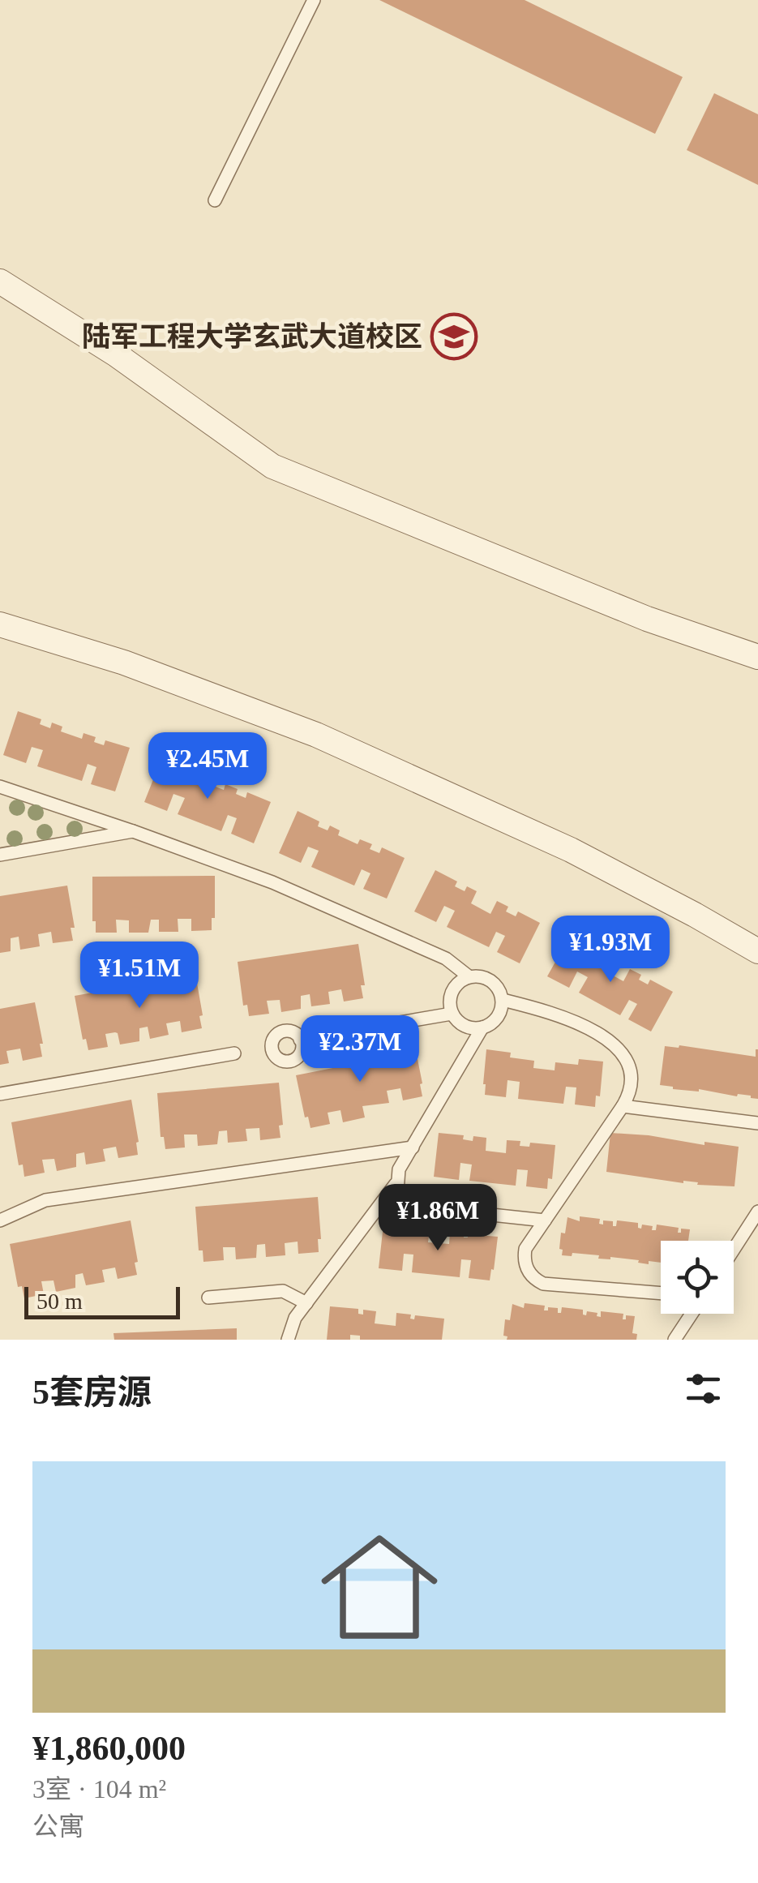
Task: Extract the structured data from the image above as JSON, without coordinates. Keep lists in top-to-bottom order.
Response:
{
  "places": {
    "school or university": ["陆军工程大学玄武大道校区"]
  },
  "scale_bar": "50 m",
  "page": {
    "price": [
      "¥2.45M",
      "¥1.93M",
      "¥1.51M",
      "¥2.37M",
      "¥1.86M"
    ],
    "scale": "50 m",
    "heading": "5套房源",
    "list": [
      {
        "name": "¥1,860,000",
        "note": "3室 · 104 m² · 公寓"
      }
    ]
  }
}
